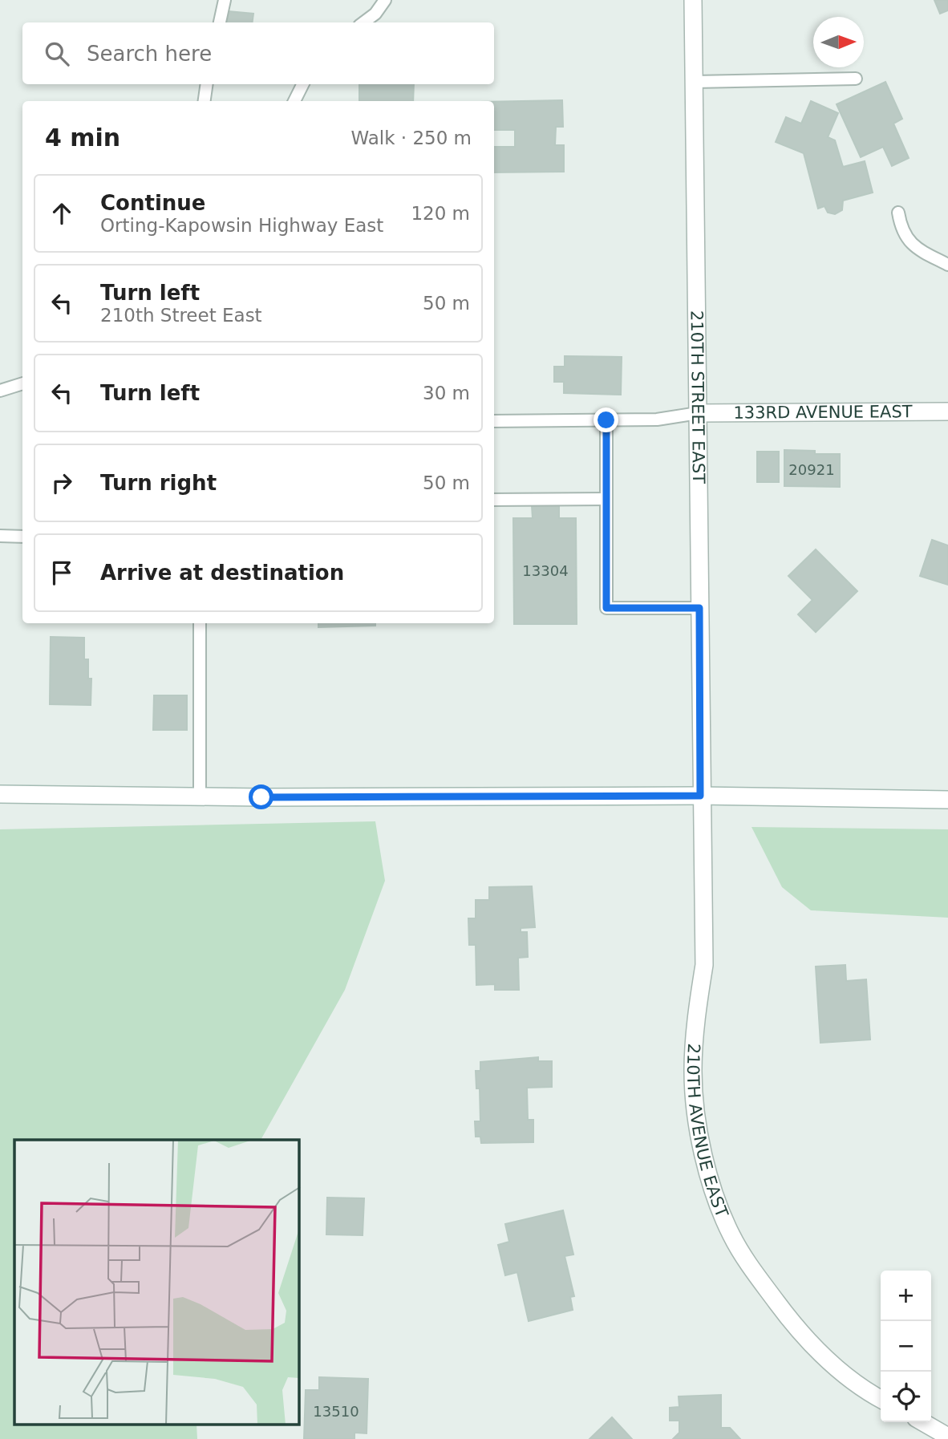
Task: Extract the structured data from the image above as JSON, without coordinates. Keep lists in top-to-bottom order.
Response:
{
  "streets": {
    "street": ["210TH STREET EAST", "133RD AVENUE EAST", "210TH AVENUE EAST"]
  },
  "crossings": [
    ["210TH STREET EAST", "133RD AVENUE EAST"],
    ["210TH STREET EAST", "210TH AVENUE EAST"]
  ],
  "house_numbers": ["20921", "13304", "13510"],
  "north": "right",
  "page": {
    "search": "Search here",
    "heading": ["4 min", "Walk · 250 m"],
    "list": [
      ["Continue", "Orting-Kapowsin Highway East", "120 m"],
      ["Turn left", "210th Street East", "50 m"],
      ["Turn left", "30 m"],
      ["Turn right", "50 m"],
      "Arrive at destination"
    ],
    "map_buttons": ["+", "−"]
  }
}
